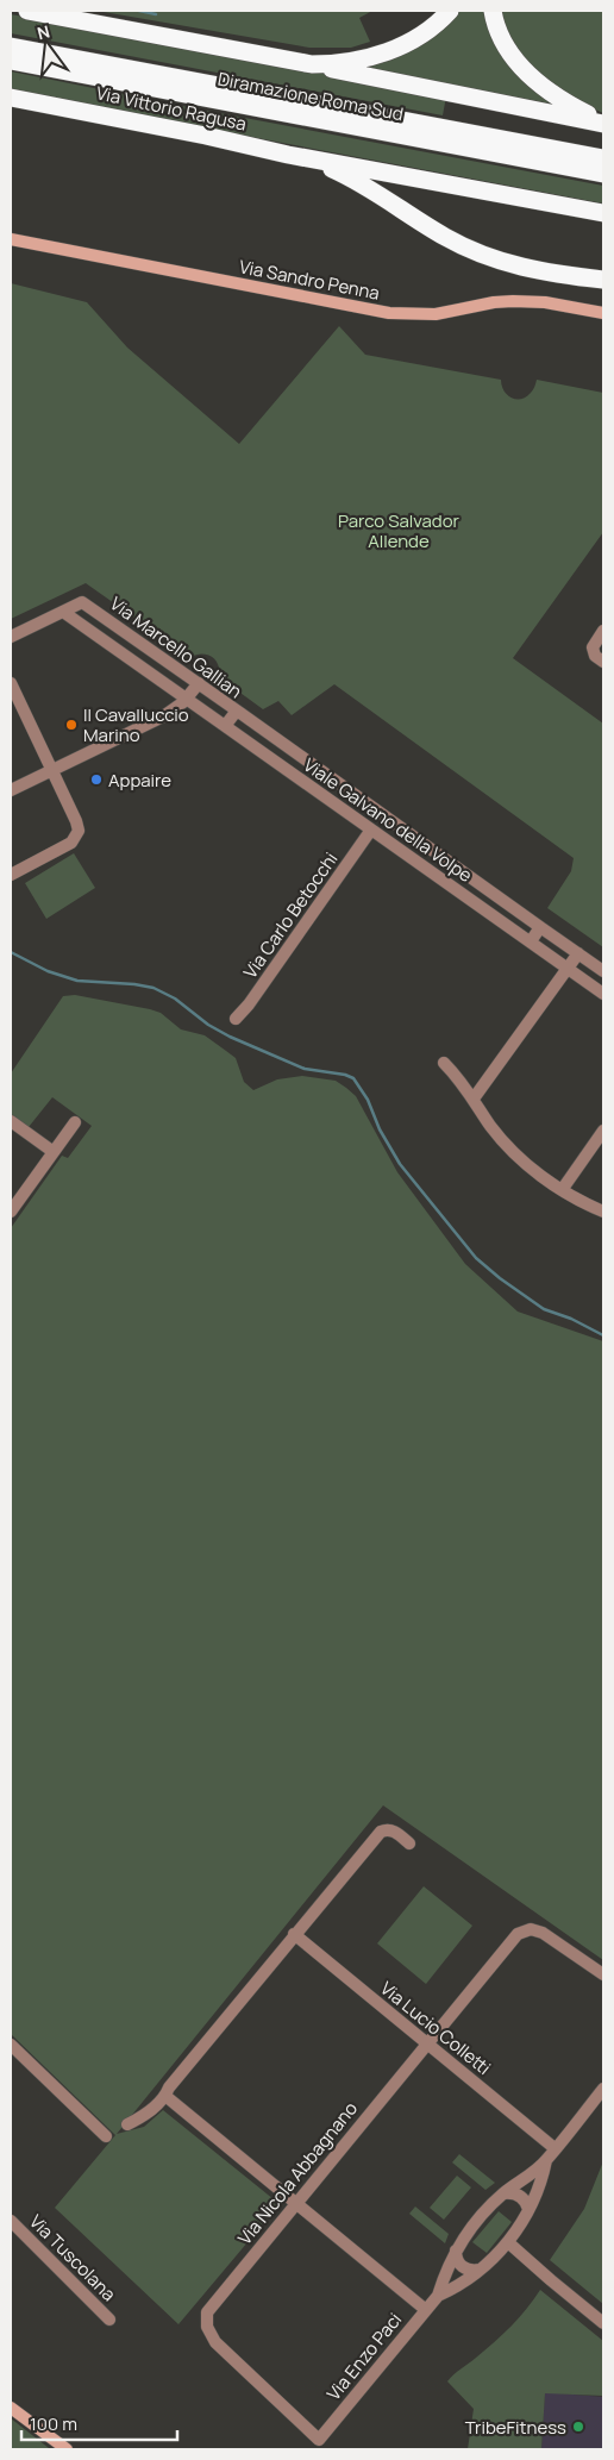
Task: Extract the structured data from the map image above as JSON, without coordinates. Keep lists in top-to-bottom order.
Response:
{
  "streets": {
    "highway": ["Diramazione Roma Sud", "Via Vittorio Ragusa"],
    "street": [
      "Via Sandro Penna",
      "Via Marcello Gallian",
      "Viale Galvano della Volpe",
      "Via Carlo Betocchi",
      "Via Lucio Colletti",
      "Via Nicola Abbagnano",
      "Via Tuscolana",
      "Via Enzo Paci"
    ]
  },
  "crossings": [
    ["Via Marcello Gallian", "Viale Galvano della Volpe"],
    ["Viale Galvano della Volpe", "Via Carlo Betocchi"],
    ["Via Lucio Colletti", "Via Nicola Abbagnano"],
    ["Via Lucio Colletti", "Via Enzo Paci"],
    ["Via Nicola Abbagnano", "Via Enzo Paci"]
  ],
  "parks": ["Parco Salvador Allende"],
  "places": ["Il Cavalluccio Marino", "Appaire", "TribeFitness"],
  "scale_bar": "100 m",
  "north": "top"
}
